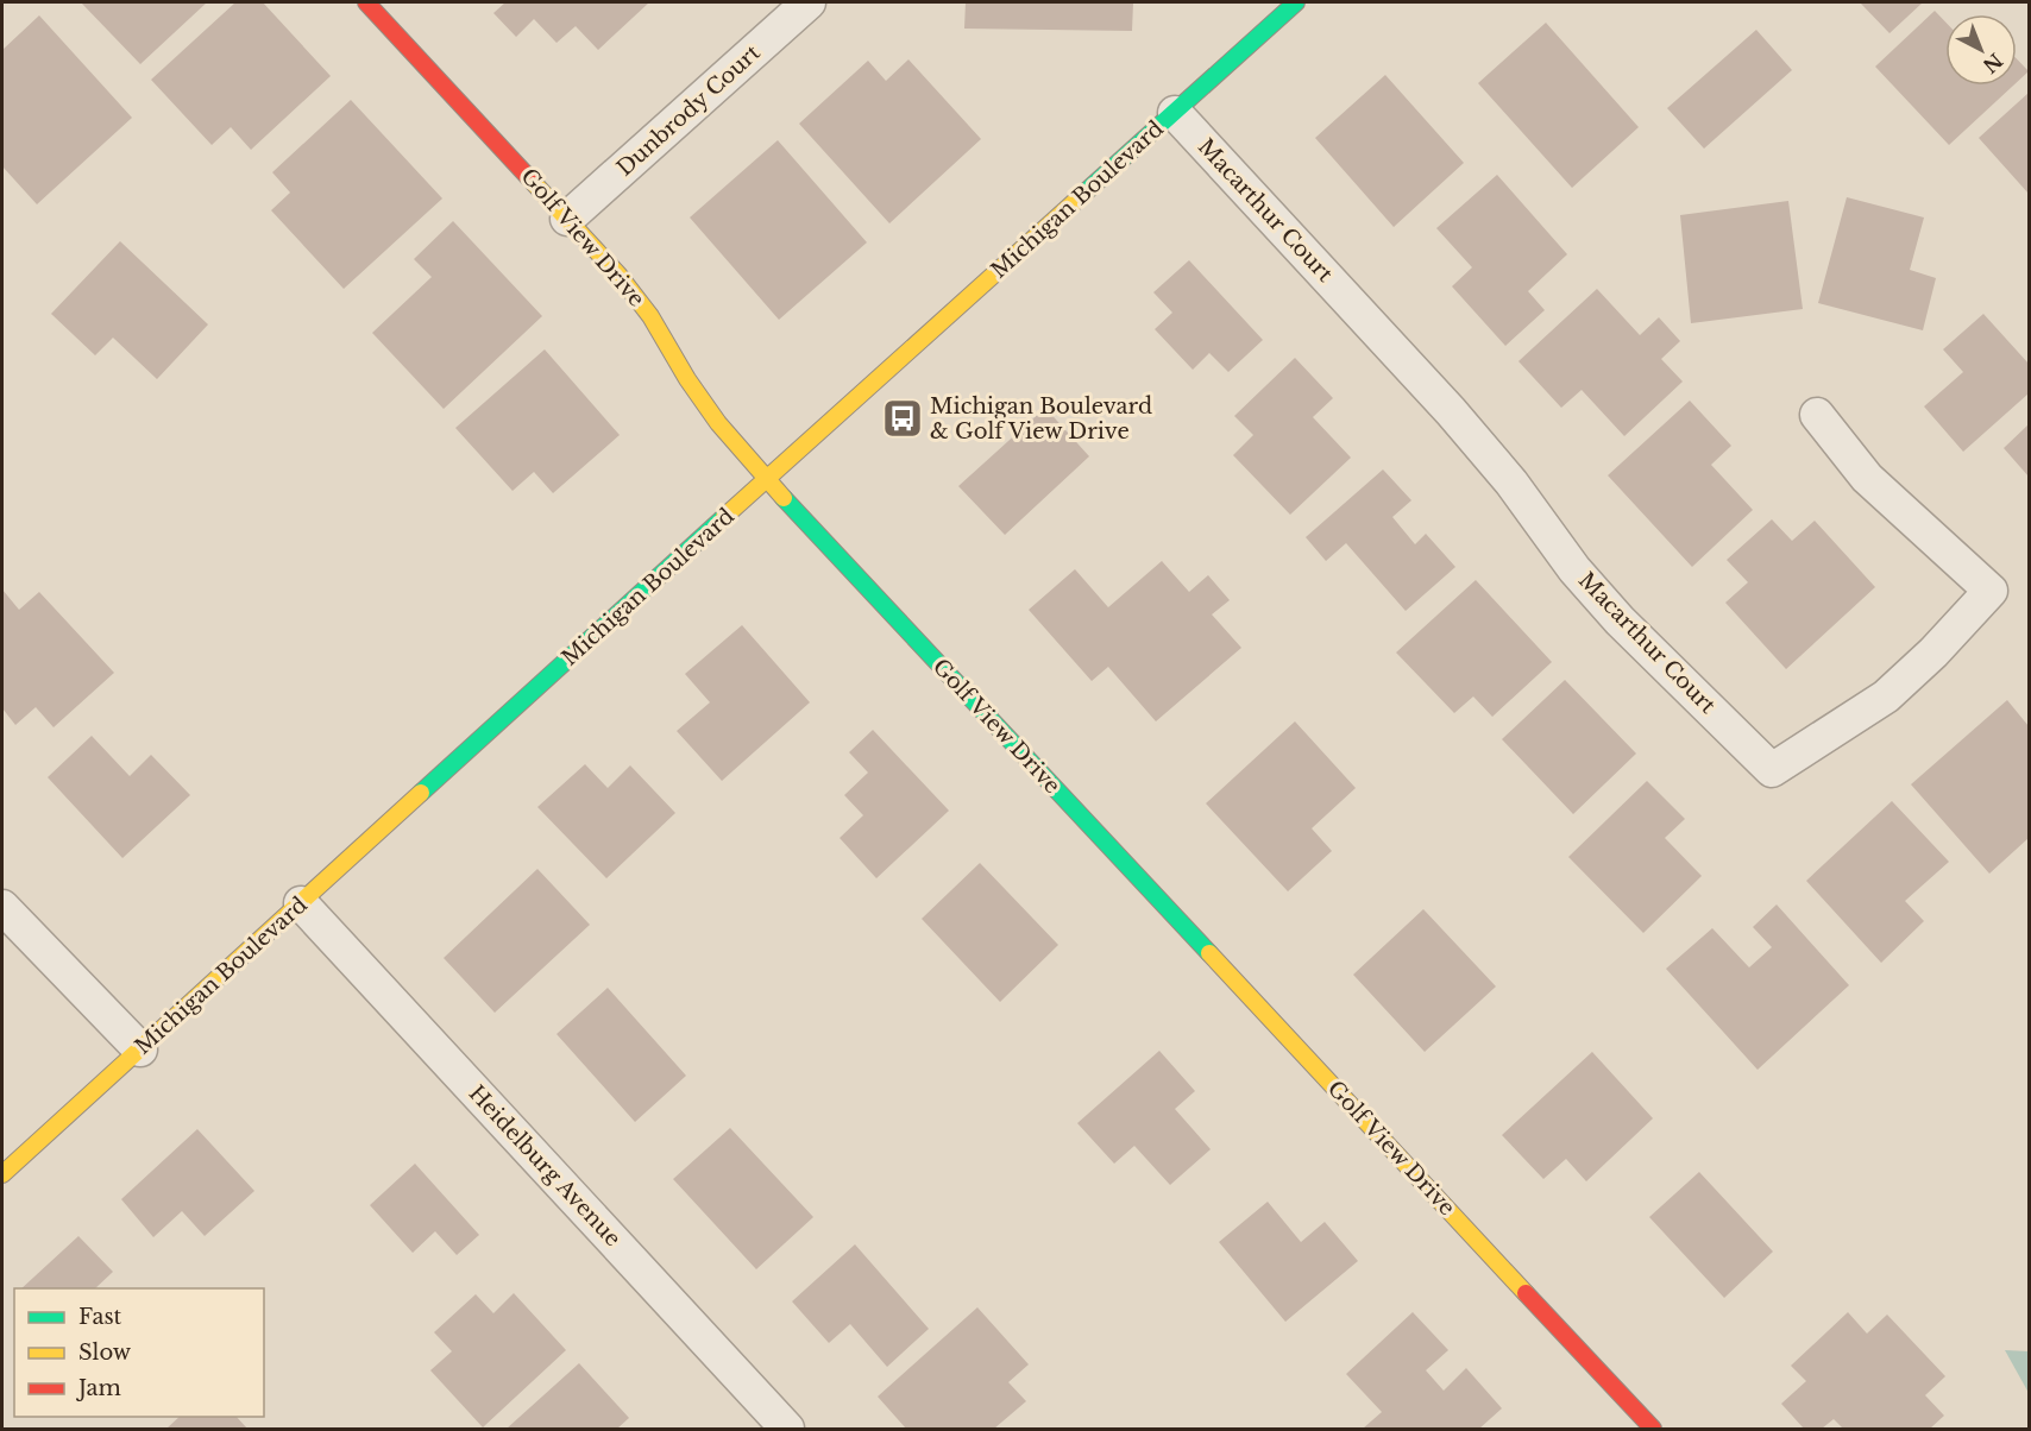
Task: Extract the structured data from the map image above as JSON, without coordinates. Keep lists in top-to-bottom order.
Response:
{
  "streets": {
    "street": [
      "Dunbrody Court",
      "Michigan Boulevard",
      "Macarthur Court",
      "Golf View Drive",
      "Heidelburg Avenue"
    ]
  },
  "crossings": [
    ["Dunbrody Court", "Golf View Drive"],
    ["Michigan Boulevard", "Macarthur Court"],
    ["Michigan Boulevard", "Golf View Drive"],
    ["Michigan Boulevard", "Heidelburg Avenue"]
  ],
  "places": {
    "bus stop": ["Michigan Boulevard & Golf View Drive"]
  },
  "legend": ["Fast", "Slow", "Jam"],
  "north": "bottom right"
}
